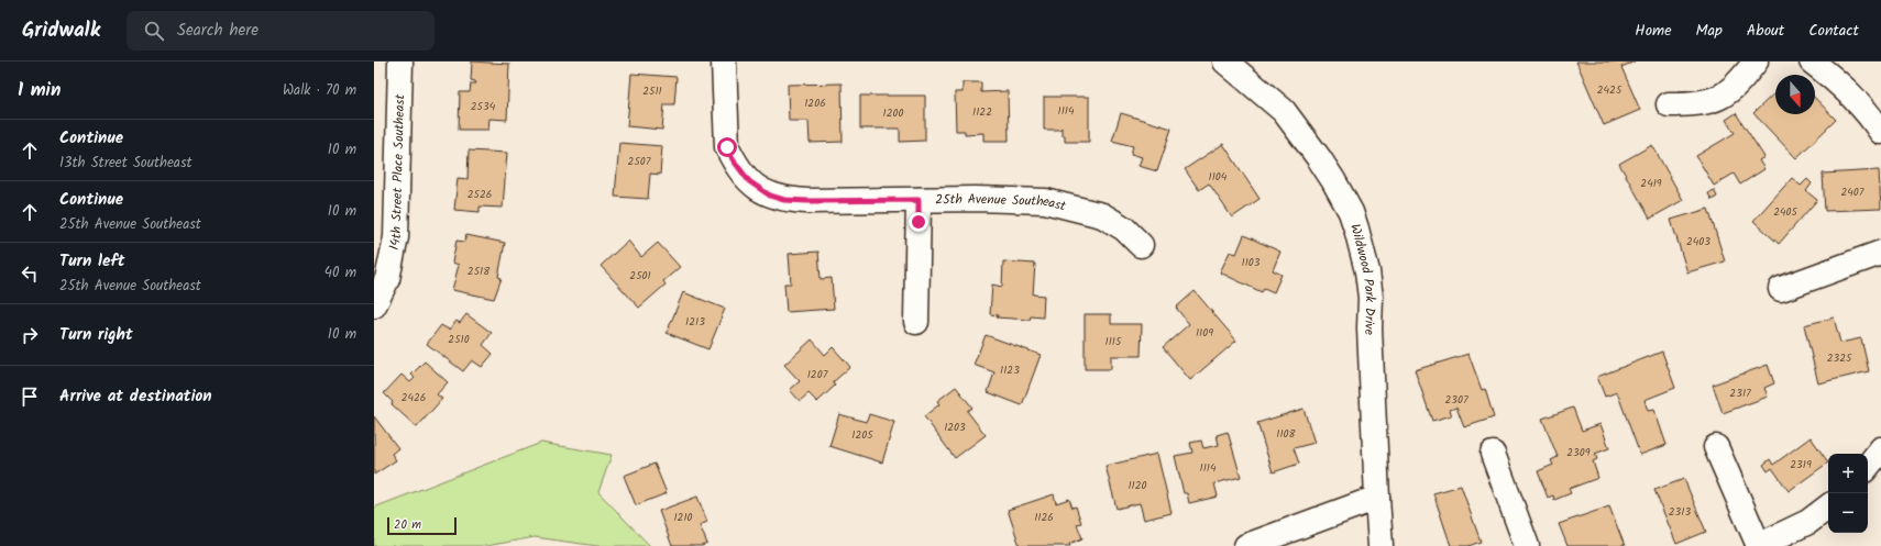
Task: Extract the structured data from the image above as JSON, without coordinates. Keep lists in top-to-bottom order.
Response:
{
  "streets": {
    "street": ["14th Street Place Southeast", "25th Avenue Southeast", "Wildwood Park Drive"]
  },
  "house_numbers": [
    "2425",
    "2511",
    "1206",
    "2534",
    "1114",
    "1122",
    "1200",
    "2507",
    "1104",
    "2419",
    "2407",
    "2526",
    "2405",
    "2403",
    "1103",
    "2518",
    "2501",
    "1213",
    "1109",
    "2510",
    "1115",
    "2325",
    "1123",
    "1207",
    "2317",
    "2426",
    "2307",
    "1203",
    "1108",
    "1205",
    "2309",
    "2319",
    "1114",
    "1120",
    "2313",
    "1210",
    "1126"
  ],
  "scale_bar": "20 m",
  "north": "bottom",
  "page": {
    "header": "Gridwalk",
    "search": "Search here",
    "nav": [
      "Home",
      "Map",
      "About",
      "Contact"
    ],
    "heading": ["1 min", "Walk · 70 m"],
    "list": [
      ["Continue", "13th Street Southeast", "10 m"],
      ["Continue", "25th Avenue Southeast", "10 m"],
      ["Turn left", "25th Avenue Southeast", "40 m"],
      ["Turn right", "10 m"],
      "Arrive at destination"
    ],
    "map_buttons": ["+", "−"],
    "scale": "20 m"
  }
}
